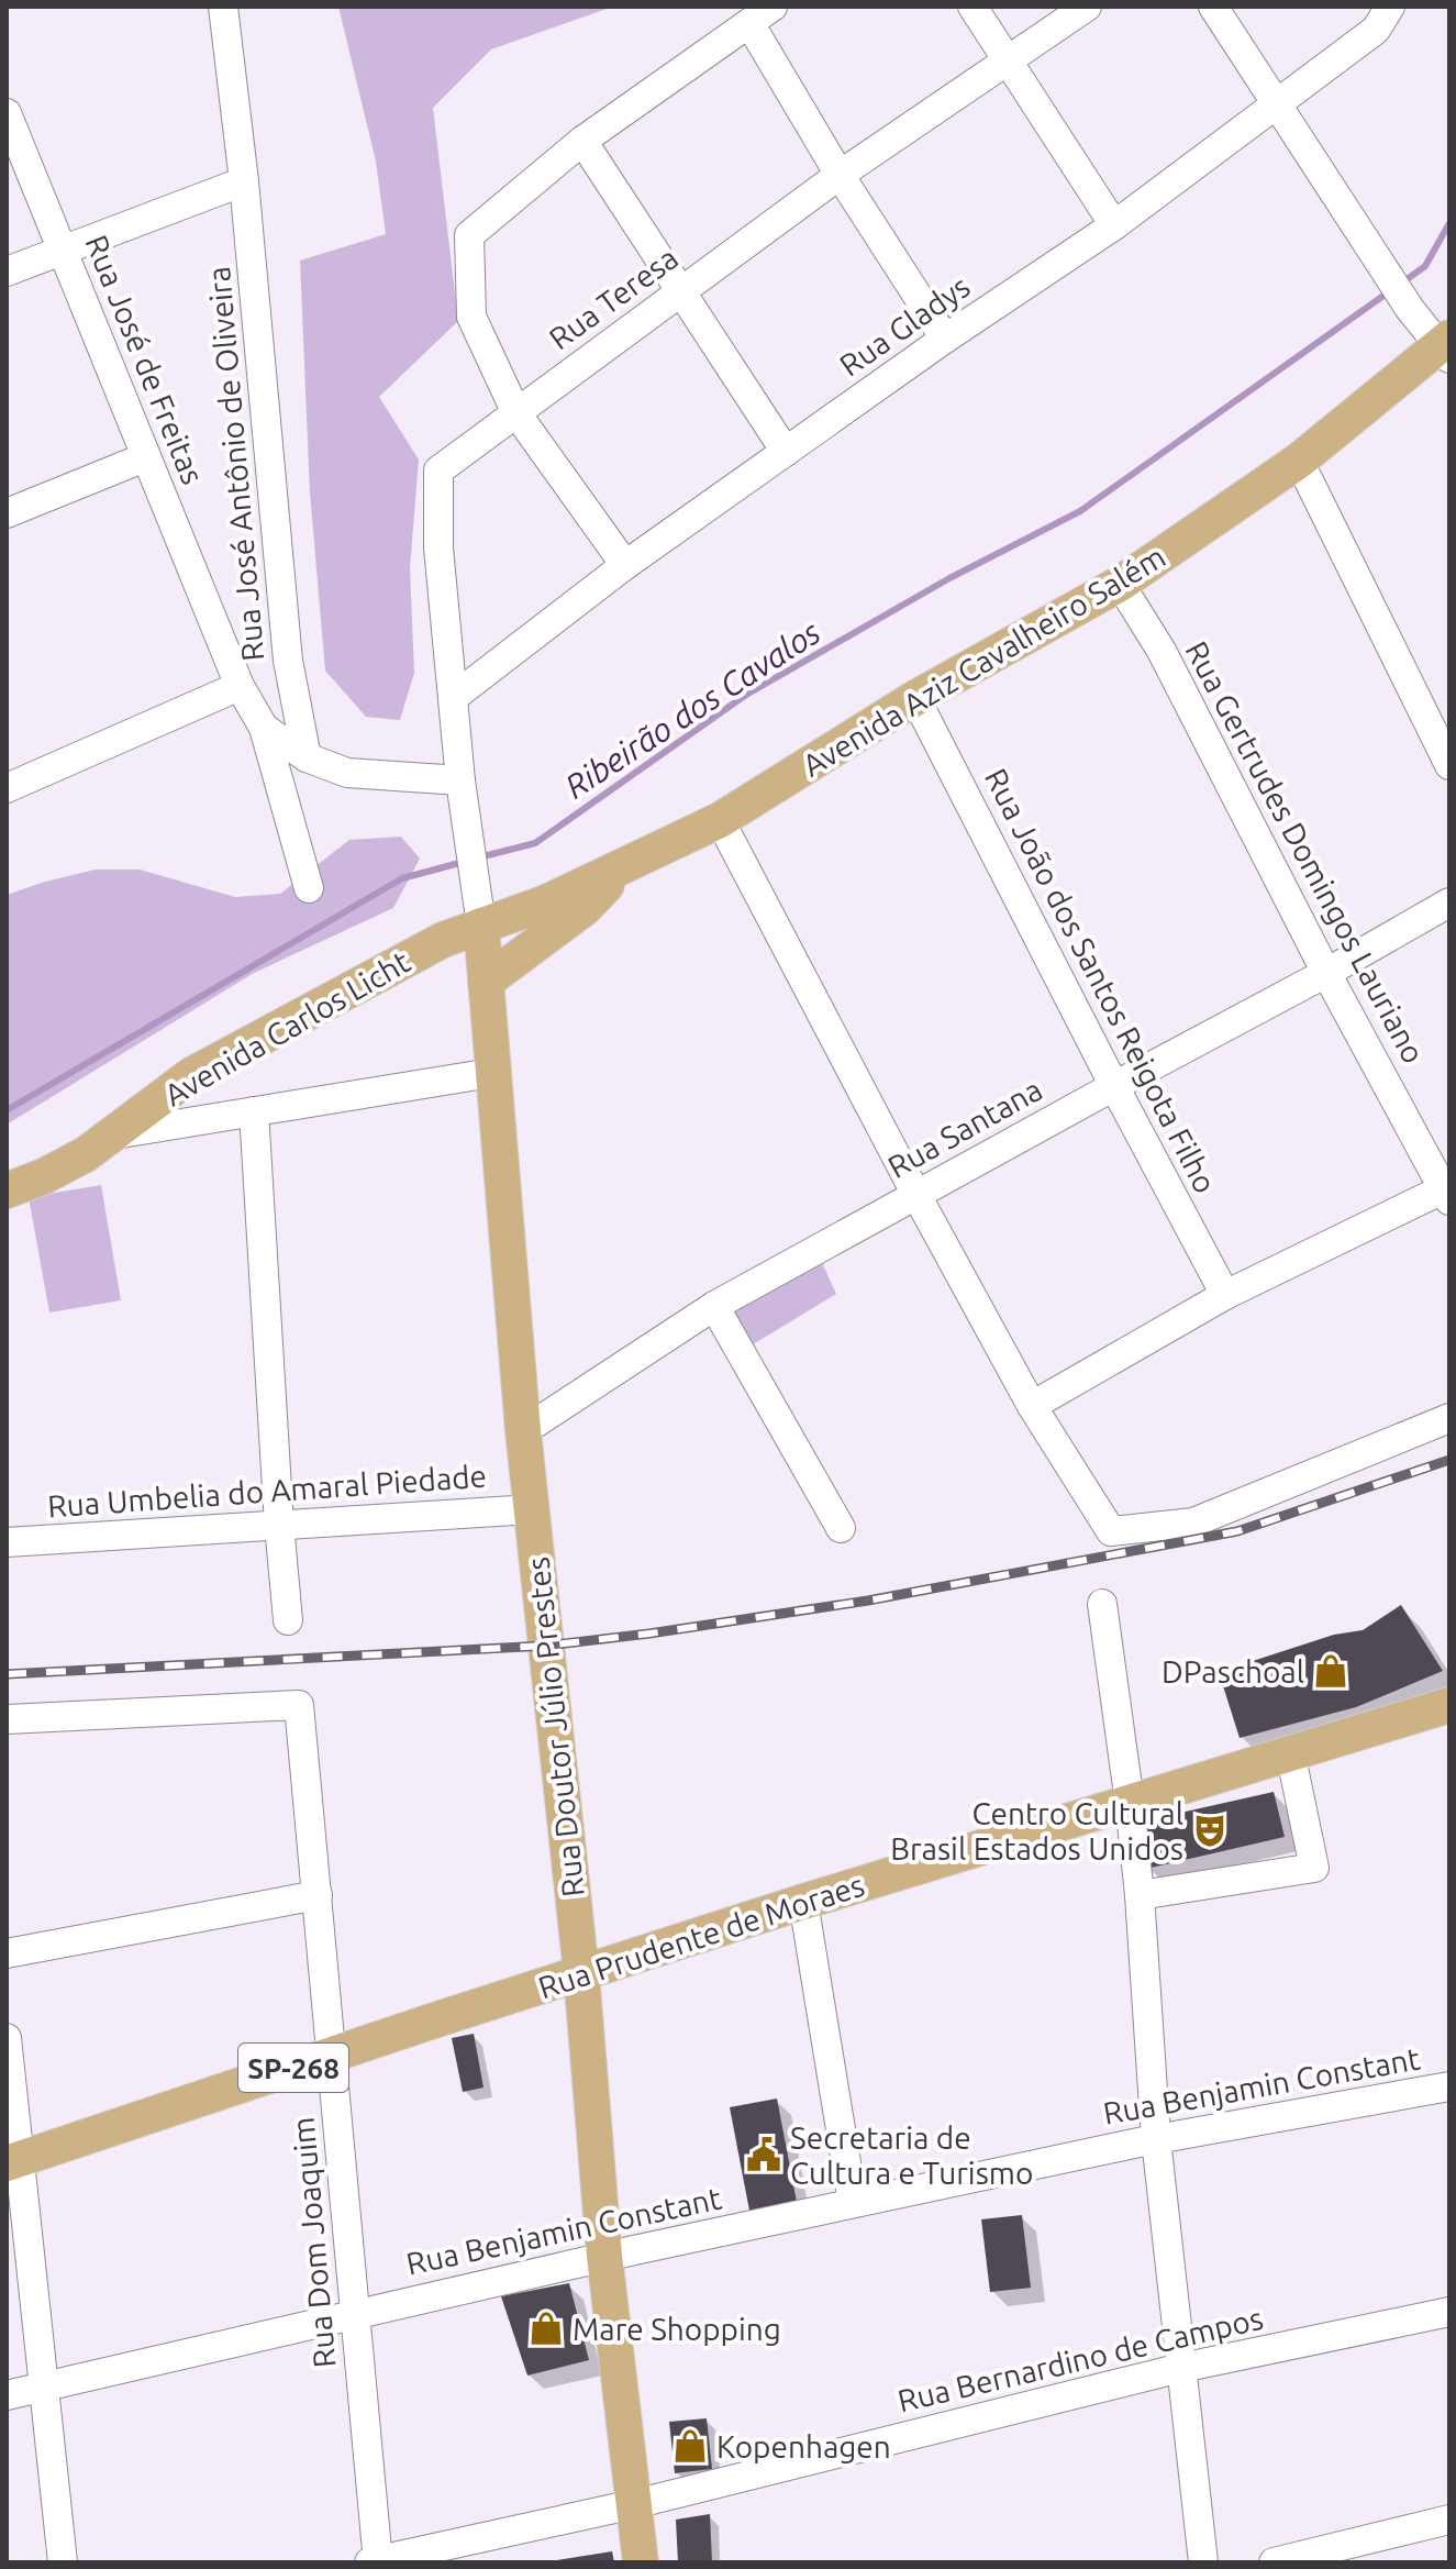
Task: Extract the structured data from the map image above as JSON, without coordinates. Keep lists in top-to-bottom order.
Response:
{
  "streets": {
    "main road": [
      "Avenida Aziz Cavalheiro Salém",
      "Avenida Carlos Licht",
      "Rua Doutor Júlio Prestes",
      "Rua Prudente de Moraes",
      "SP-268"
    ],
    "street": [
      "Rua Teresa",
      "Rua Gladys",
      "Rua José de Freitas",
      "Rua José Antônio de Oliveira",
      "Rua Gertrudes Domingos Lauriano",
      "Rua João dos Santos Reigota Filho",
      "Rua Santana",
      "Rua Umbelia do Amaral Piedade",
      "Rua Benjamin Constant",
      "Rua Dom Joaquim",
      "Rua Bernardino de Campos"
    ]
  },
  "crossings": [
    ["Rua Teresa", "Rua Gladys"],
    ["Rua Teresa", "Avenida Aziz Cavalheiro Salém"],
    ["Rua Teresa", "Avenida Carlos Licht"],
    ["Rua Teresa", "Rua Doutor Júlio Prestes"],
    ["Rua José de Freitas", "Rua José Antônio de Oliveira"],
    ["Avenida Aziz Cavalheiro Salém", "Rua Gertrudes Domingos Lauriano"],
    ["Avenida Aziz Cavalheiro Salém", "Rua João dos Santos Reigota Filho"],
    ["Avenida Aziz Cavalheiro Salém", "Avenida Carlos Licht"],
    ["Avenida Aziz Cavalheiro Salém", "Rua Doutor Júlio Prestes"],
    ["Rua Gertrudes Domingos Lauriano", "Rua Santana"],
    ["Rua João dos Santos Reigota Filho", "Rua Santana"],
    ["Avenida Carlos Licht", "Rua Doutor Júlio Prestes"],
    ["Rua Santana", "Rua Doutor Júlio Prestes"],
    ["Rua Umbelia do Amaral Piedade", "Rua Doutor Júlio Prestes"],
    ["Rua Doutor Júlio Prestes", "Rua Prudente de Moraes"],
    ["Rua Doutor Júlio Prestes", "Rua Benjamin Constant"],
    ["Rua Doutor Júlio Prestes", "Rua Bernardino de Campos"],
    ["Rua Prudente de Moraes", "Rua Dom Joaquim"],
    ["Rua Benjamin Constant", "Rua Dom Joaquim"],
    ["Rua Dom Joaquim", "Rua Bernardino de Campos"]
  ],
  "water": ["Ribeirão dos Cavalos"],
  "places": {
    "shop": ["DPaschoal", "Mare Shopping", "Kopenhagen"],
    "theatre": ["Centro Cultural Brasil Estados Unidos"],
    "public building": ["Secretaria de Cultura e Turismo"]
  }
}
